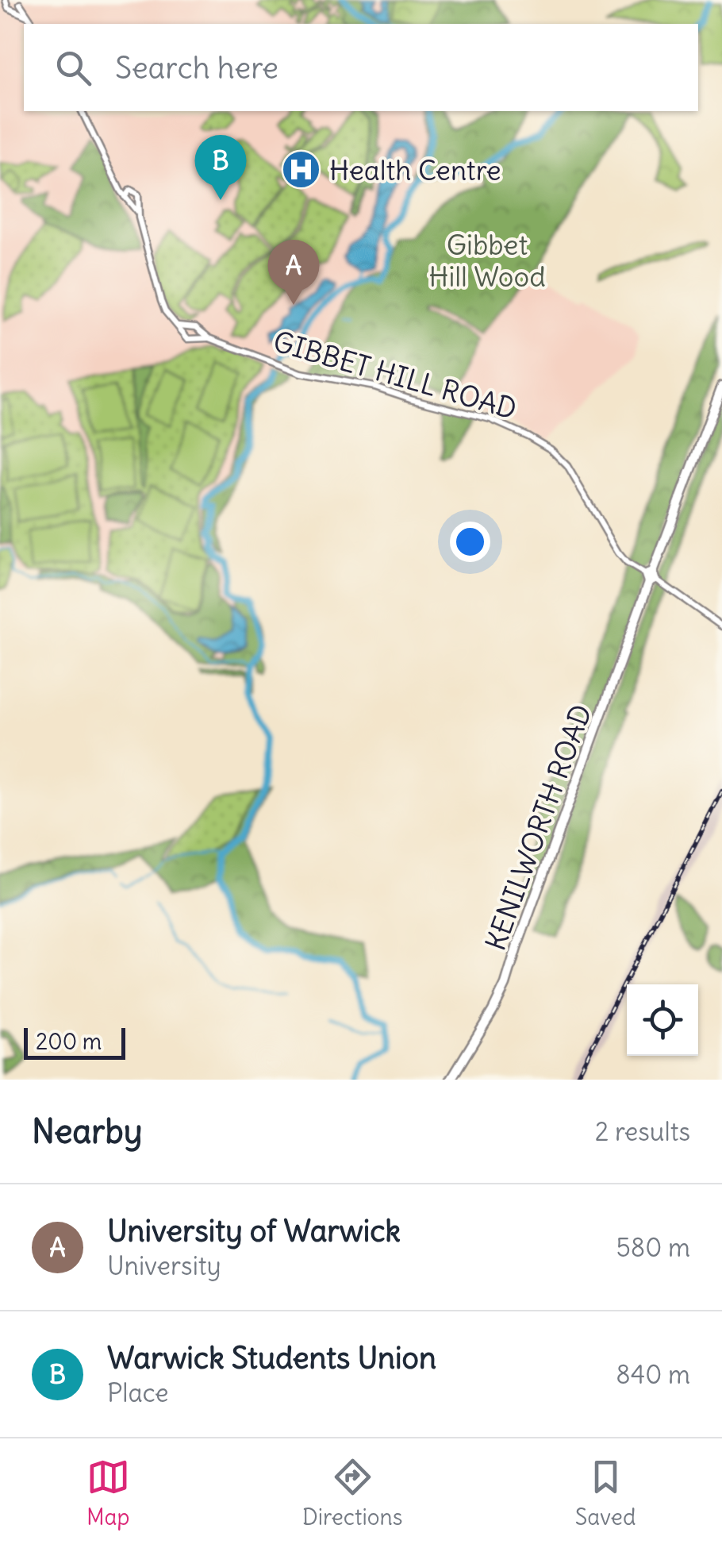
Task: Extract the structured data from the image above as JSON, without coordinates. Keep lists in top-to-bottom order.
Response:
{
  "streets": {
    "main road": ["KENILWORTH ROAD"],
    "street": ["GIBBET HILL ROAD"]
  },
  "crossings": [
    ["GIBBET HILL ROAD", "KENILWORTH ROAD"]
  ],
  "parks": ["Gibbet Hill Wood"],
  "places": {
    "hospital": ["Health Centre"]
  },
  "scale_bar": "200 m",
  "page": {
    "search": "Search here",
    "pins": ["B", "A"],
    "scale": "200 m",
    "heading": ["Nearby", "2 results"],
    "list": [
      {
        "mark": "A",
        "name": "University of Warwick",
        "note": "University",
        "value": "580 m"
      },
      {
        "mark": "B",
        "name": "Warwick Students Union",
        "note": "Place",
        "value": "840 m"
      }
    ],
    "nav": ["Map", "Directions", "Saved"]
  }
}
